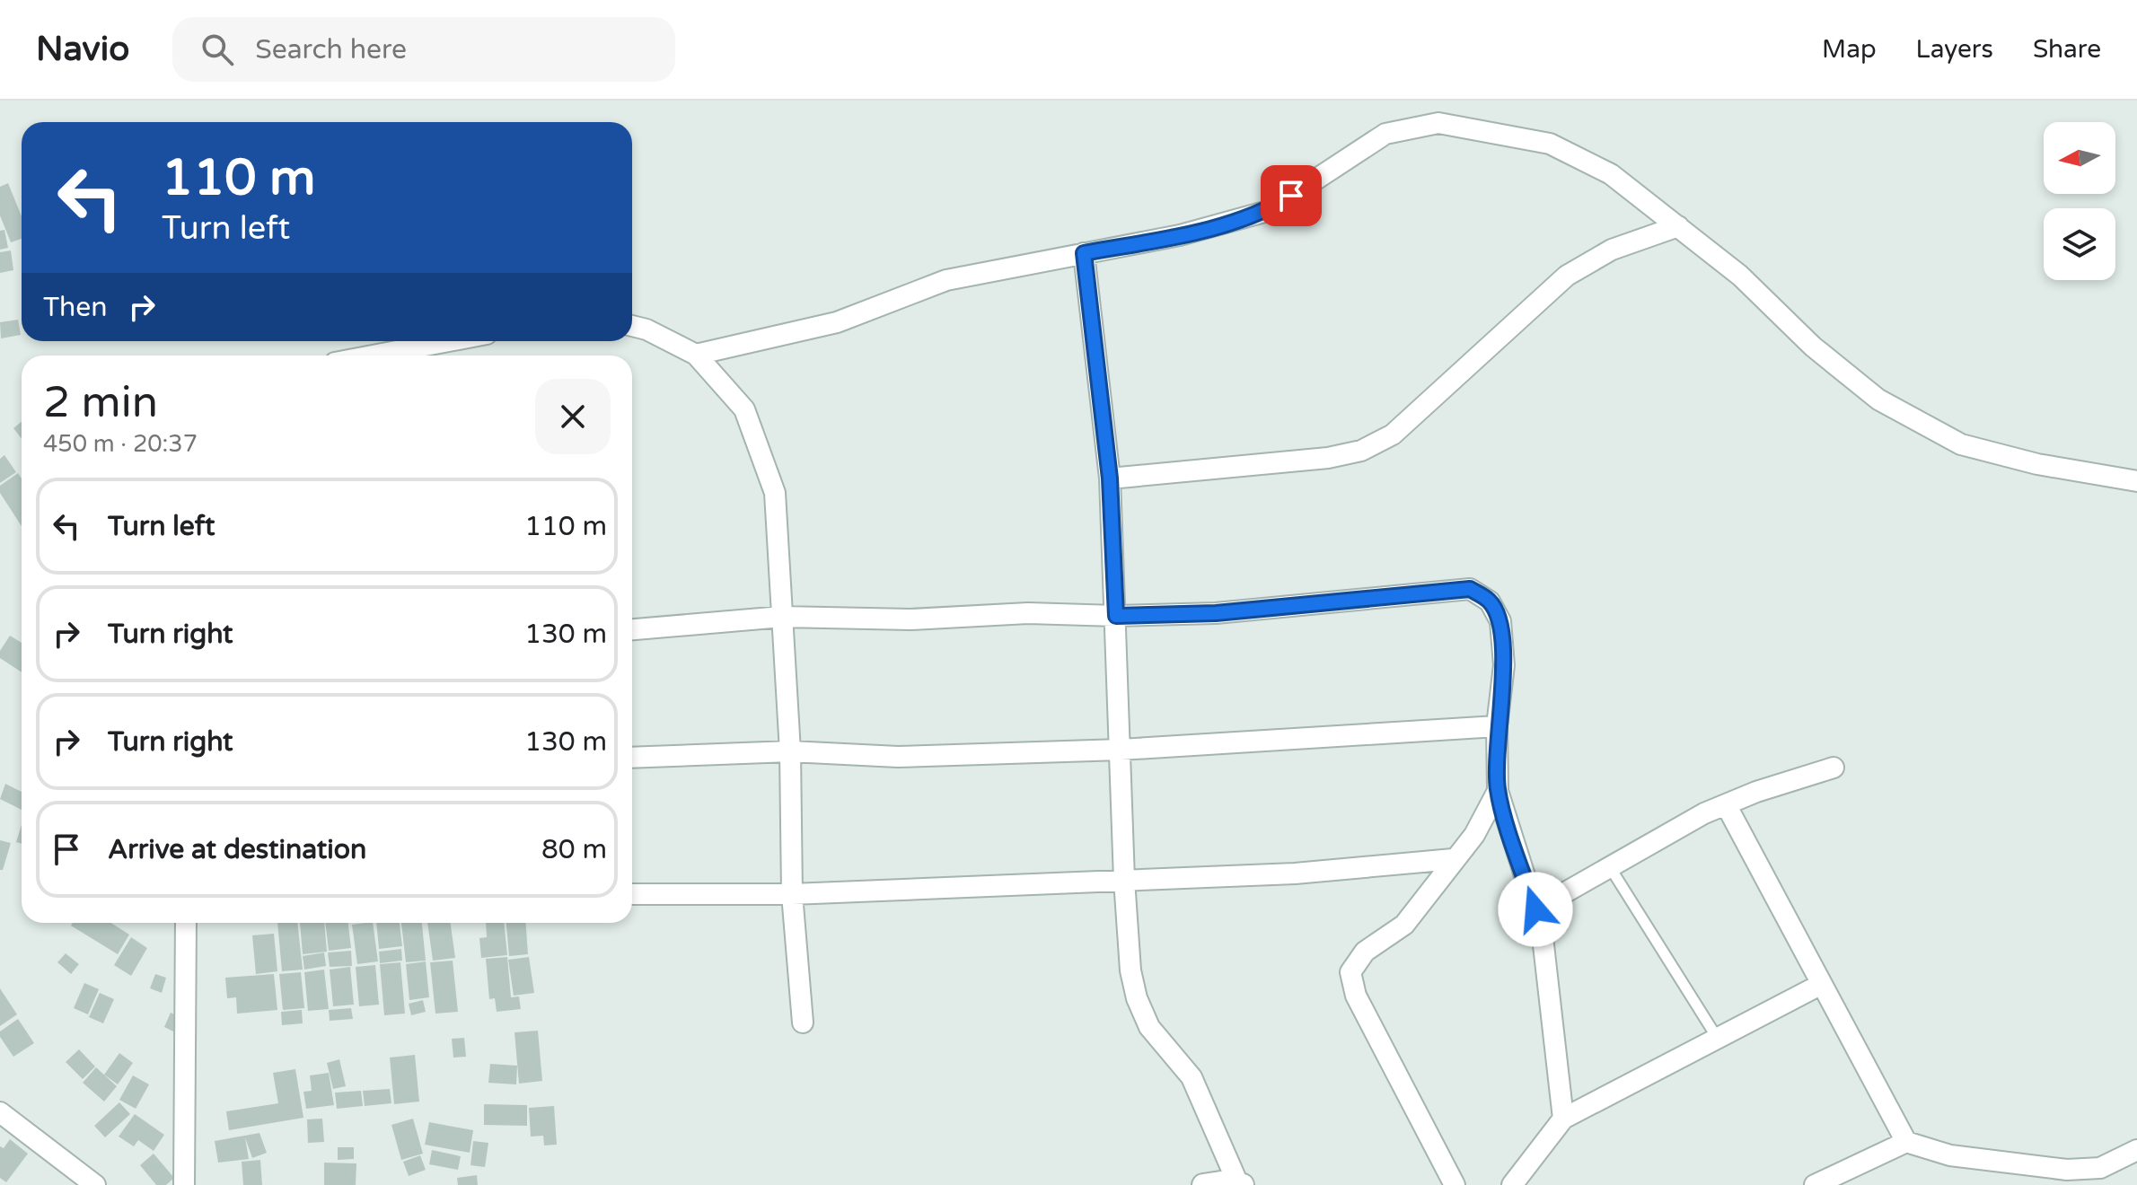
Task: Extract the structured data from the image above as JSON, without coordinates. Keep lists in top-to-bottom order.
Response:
{
  "north": "left",
  "page": {
    "header": "Navio",
    "search": "Search here",
    "nav": ["Map", "Layers", "Share"],
    "turn": ["110 m", "Turn left"],
    "then": "Then",
    "heading": ["2 min", "450 m · 20:37"],
    "list": [
      {
        "name": "Turn left",
        "value": "110 m"
      },
      {
        "name": "Turn right",
        "value": "130 m"
      },
      {
        "name": "Turn right",
        "value": "130 m"
      },
      {
        "name": "Arrive at destination",
        "value": "80 m"
      }
    ]
  }
}
